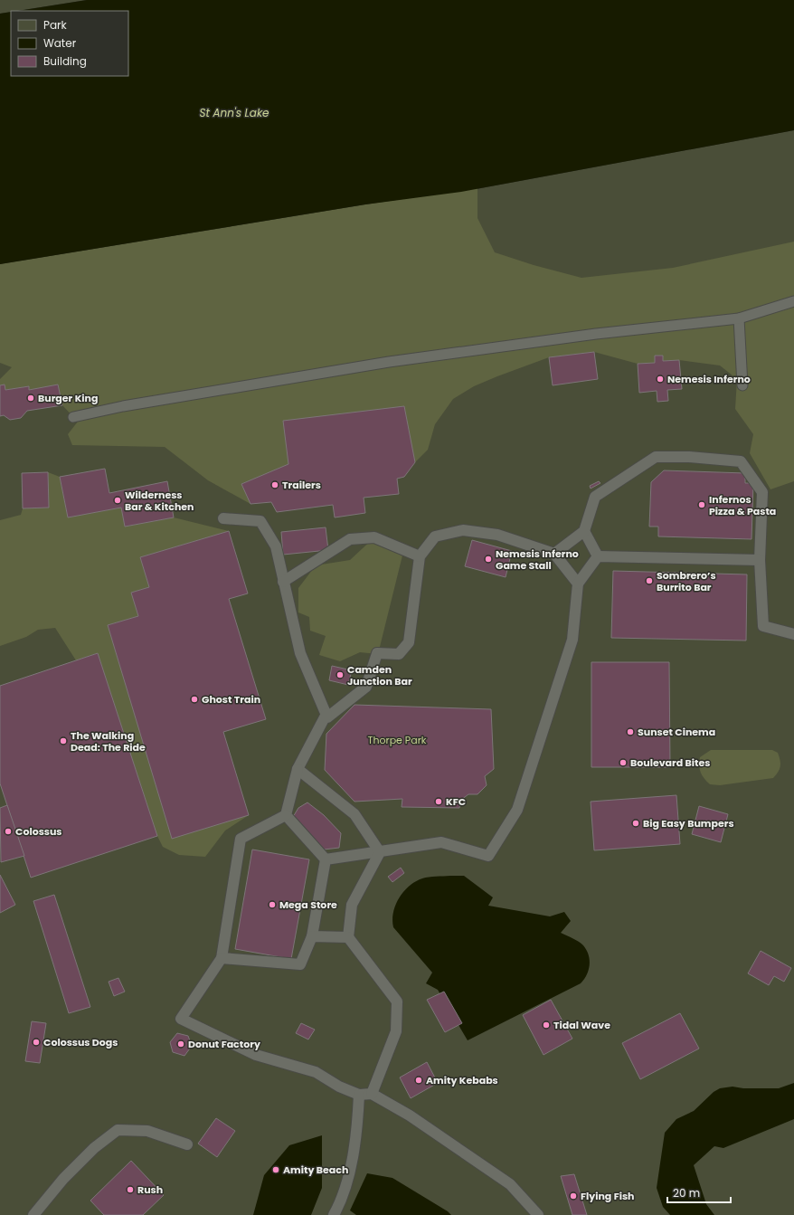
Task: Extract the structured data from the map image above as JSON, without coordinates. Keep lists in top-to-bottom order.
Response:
{
  "water": ["St Ann's Lake"],
  "parks": ["Thorpe Park"],
  "places": [
    "Nemesis Inferno",
    "Burger King",
    "Trailers",
    "Wilderness Bar & Kitchen",
    "Infernos Pizza & Pasta",
    "Nemesis Inferno Game Stall",
    "Sombrero’s Burrito Bar",
    "Camden Junction Bar",
    "Ghost Train",
    "Sunset Cinema",
    "The Walking Dead: The Ride",
    "Boulevard Bites",
    "KFC",
    "Big Easy Bumpers",
    "Colossus",
    "Mega Store",
    "Tidal Wave",
    "Colossus Dogs",
    "Donut Factory",
    "Amity Kebabs",
    "Amity Beach",
    "Rush",
    "Flying Fish"
  ],
  "legend": ["Park", "Water", "Building"],
  "scale_bar": "20 m"
}
